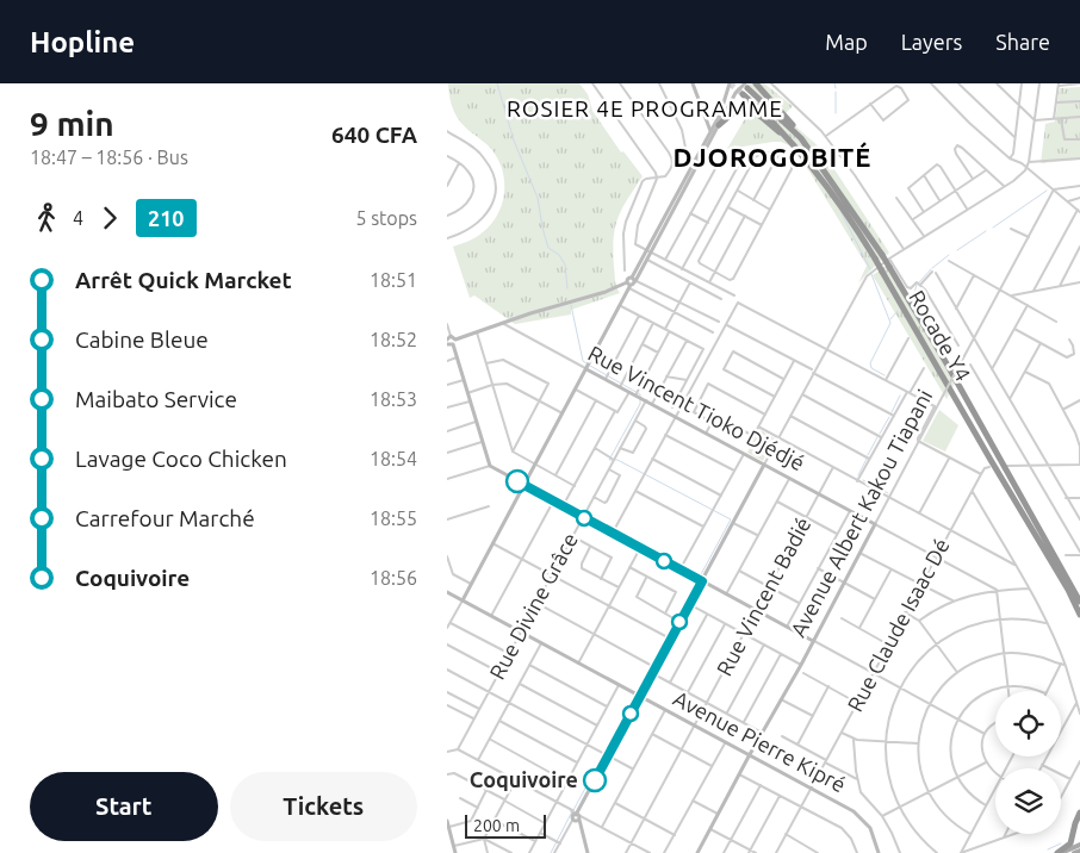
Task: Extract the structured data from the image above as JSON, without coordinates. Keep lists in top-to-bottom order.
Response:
{
  "streets": {
    "highway": ["Rocade Y4"],
    "street": [
      "Rue Vincent Tioko Djédjé",
      "Avenue Albert Kakou Tiapani",
      "Rue Vincent Badié",
      "Rue Divine Grâce",
      "Rue Claude Isaac Dé",
      "Avenue Pierre Kipré"
    ]
  },
  "crossings": [
    ["Rue Vincent Tioko Djédjé", "Avenue Albert Kakou Tiapani"],
    ["Rue Vincent Tioko Djédjé", "Rue Vincent Badié"],
    ["Rue Vincent Tioko Djédjé", "Rue Divine Grâce"],
    ["Avenue Albert Kakou Tiapani", "Avenue Pierre Kipré"],
    ["Rue Vincent Badié", "Avenue Pierre Kipré"],
    ["Rue Divine Grâce", "Avenue Pierre Kipré"],
    ["Rue Claude Isaac Dé", "Avenue Pierre Kipré"]
  ],
  "districts": ["ROSIER 4E PROGRAMME", "DJOROGOBITÉ"],
  "places": ["Coquivoire"],
  "lines": ["bus line 210"],
  "scale_bar": "200 m",
  "page": {
    "header": "Hopline",
    "nav": ["Map", "Layers", "Share"],
    "heading": ["9 min", "18:47 – 18:56 · Bus", "640 CFA"],
    "legs": ["4", "210", "5 stops"],
    "list": [
      {
        "name": "Arrêt Quick Marcket",
        "value": "18:51"
      },
      {
        "name": "Cabine Bleue",
        "value": "18:52"
      },
      {
        "name": "Maibato Service",
        "value": "18:53"
      },
      {
        "name": "Lavage Coco Chicken",
        "value": "18:54"
      },
      {
        "name": "Carrefour Marché",
        "value": "18:55"
      },
      {
        "name": "Coquivoire",
        "value": "18:56"
      }
    ],
    "buttons": ["Start", "Tickets"],
    "scale": "200 m"
  }
}
